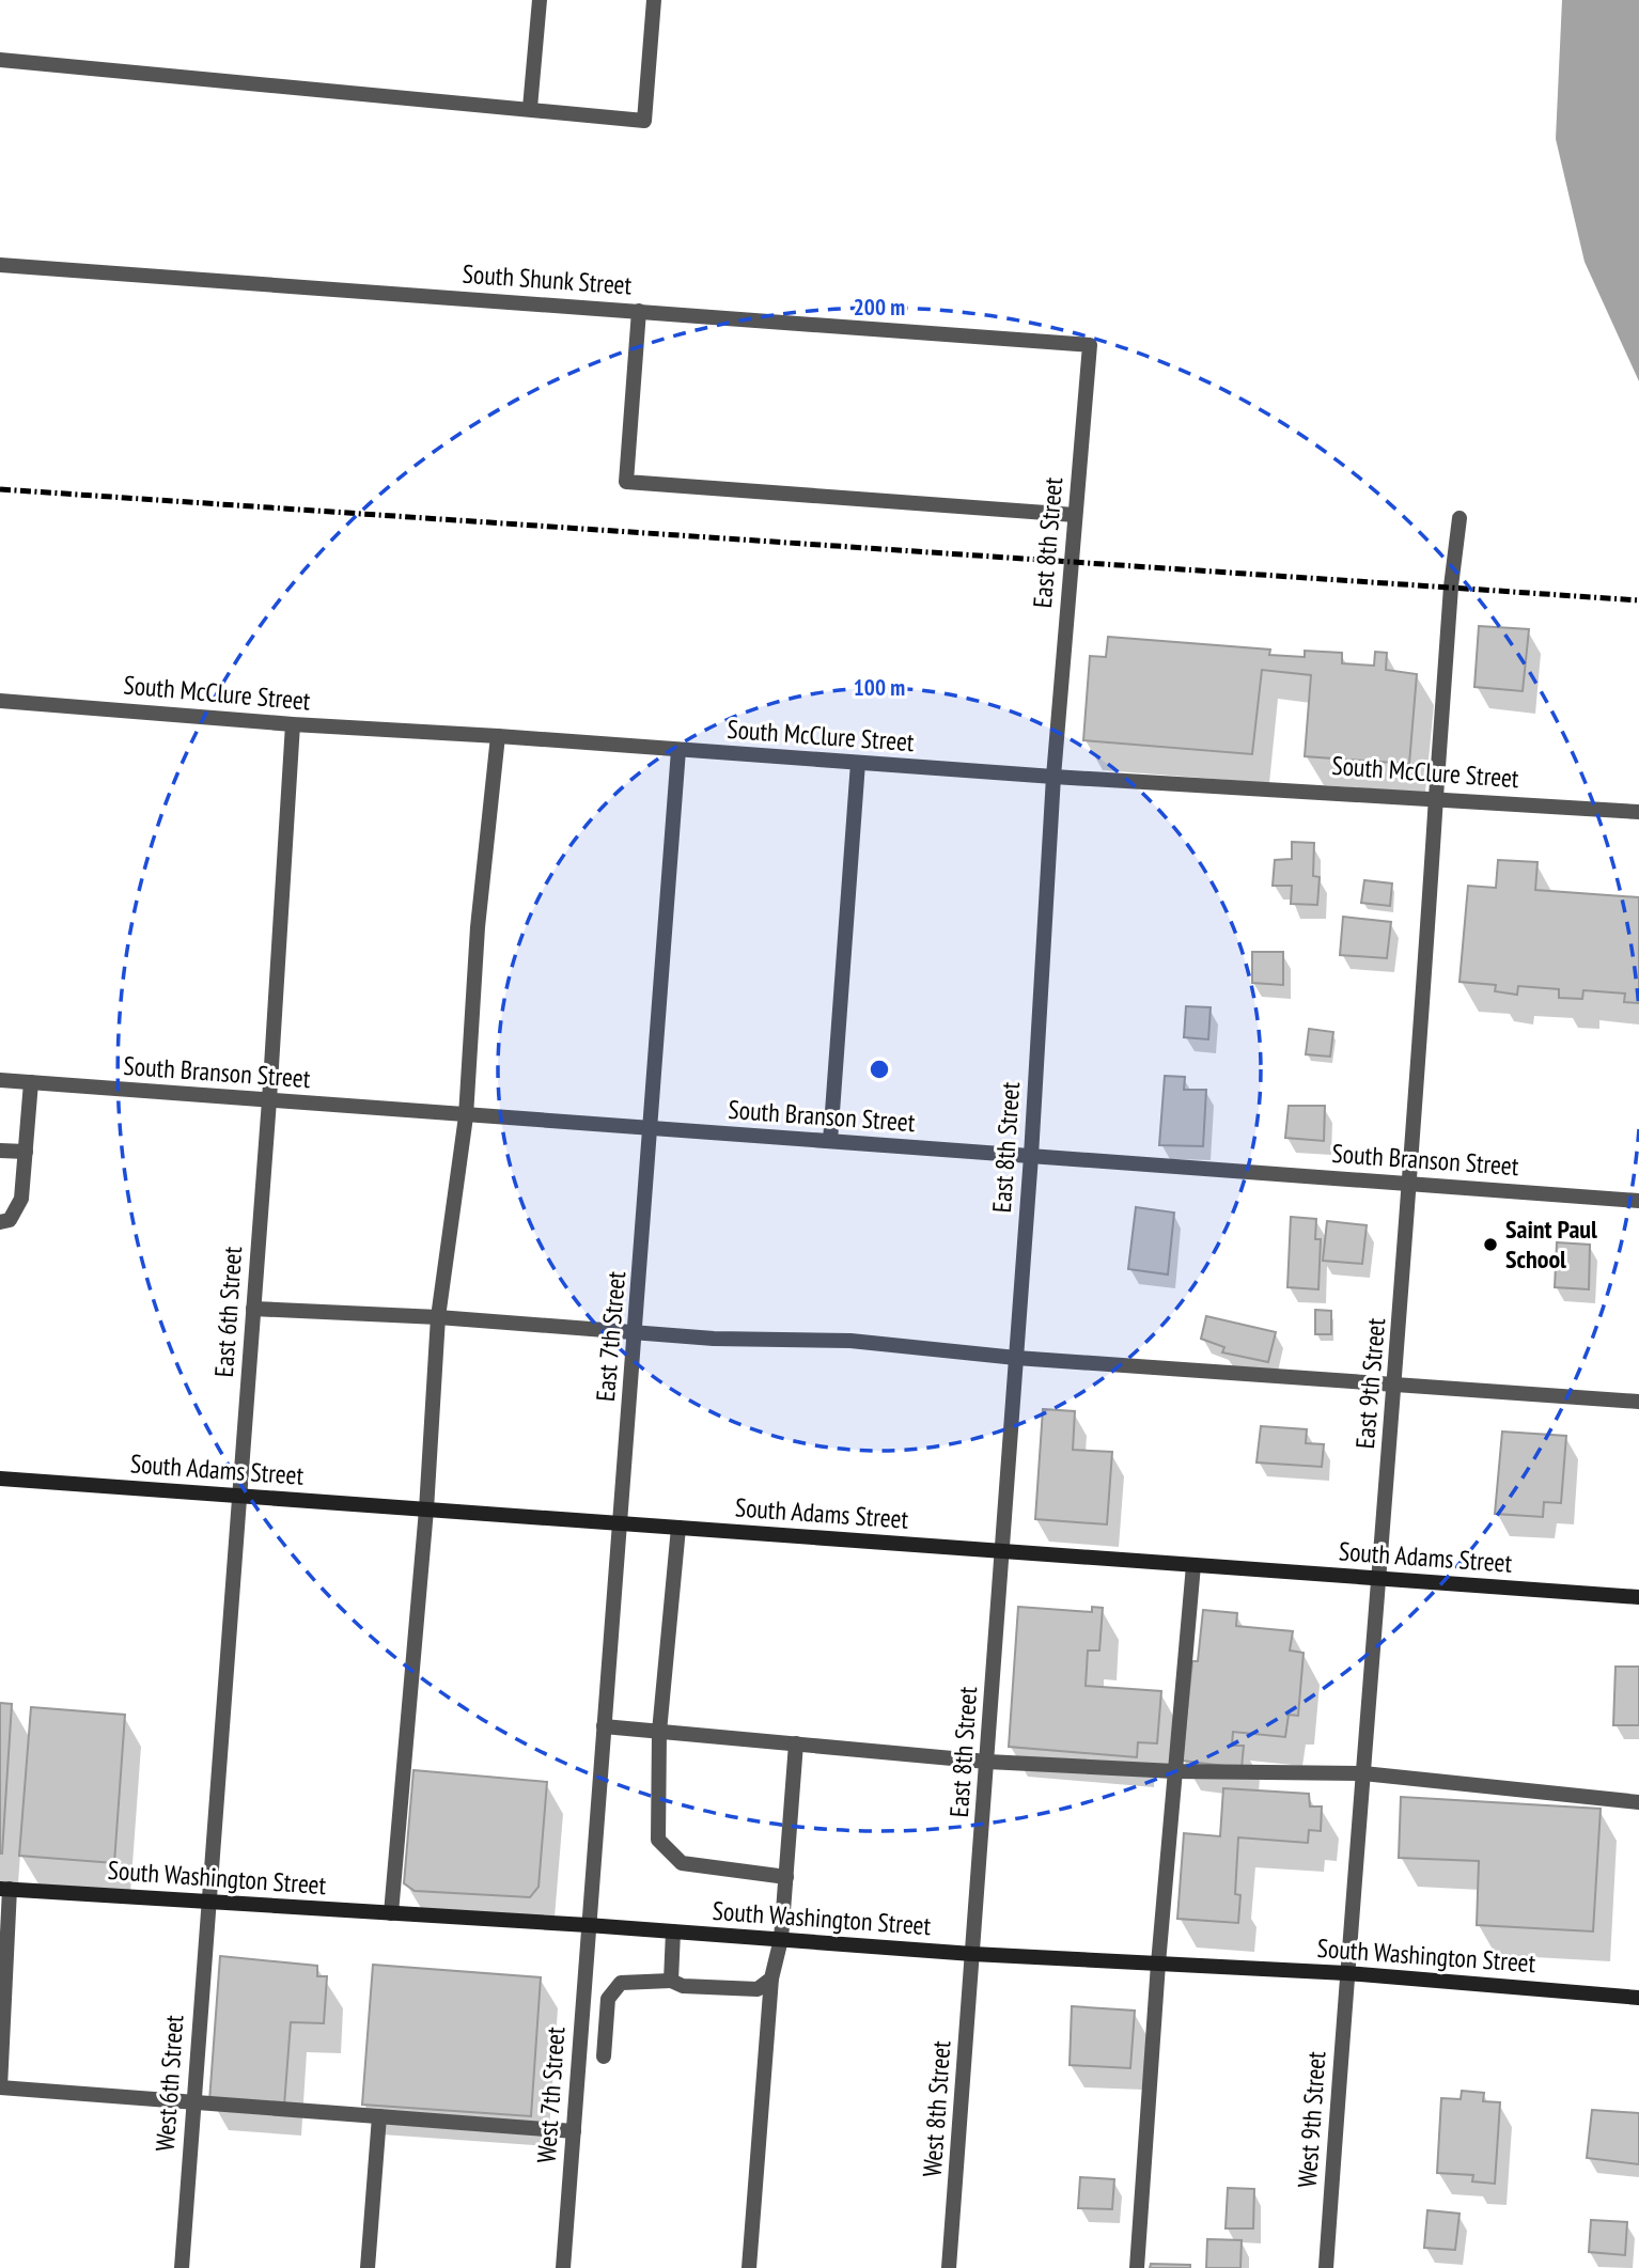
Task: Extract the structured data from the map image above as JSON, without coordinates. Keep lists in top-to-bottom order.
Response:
{
  "streets": {
    "main road": ["South Adams Street", "South Washington Street"],
    "street": [
      "South Shunk Street",
      "East 8th Street",
      "South McClure Street",
      "South Branson Street",
      "East 6th Street",
      "East 7th Street",
      "East 9th Street",
      "West 6th Street",
      "West 7th Street",
      "West 8th Street",
      "West 9th Street"
    ]
  },
  "crossings": [
    ["South Shunk Street", "East 8th Street"],
    ["East 8th Street", "South McClure Street"],
    ["East 8th Street", "South Branson Street"],
    ["East 8th Street", "South Adams Street"],
    ["East 8th Street", "South Washington Street"],
    ["East 8th Street", "West 8th Street"],
    ["South McClure Street", "East 6th Street"],
    ["South McClure Street", "East 7th Street"],
    ["South McClure Street", "East 9th Street"],
    ["South Branson Street", "East 6th Street"],
    ["South Branson Street", "East 7th Street"],
    ["South Branson Street", "East 9th Street"],
    ["East 6th Street", "South Adams Street"],
    ["East 6th Street", "South Washington Street"],
    ["East 6th Street", "West 6th Street"],
    ["East 7th Street", "South Adams Street"],
    ["East 7th Street", "South Washington Street"],
    ["East 7th Street", "West 7th Street"],
    ["East 9th Street", "South Adams Street"],
    ["East 9th Street", "South Washington Street"],
    ["East 9th Street", "West 9th Street"],
    ["South Washington Street", "West 6th Street"],
    ["South Washington Street", "West 7th Street"],
    ["South Washington Street", "West 8th Street"],
    ["South Washington Street", "West 9th Street"]
  ],
  "places": ["Saint Paul School"],
  "rings": ["200 m", "100 m"]
}
